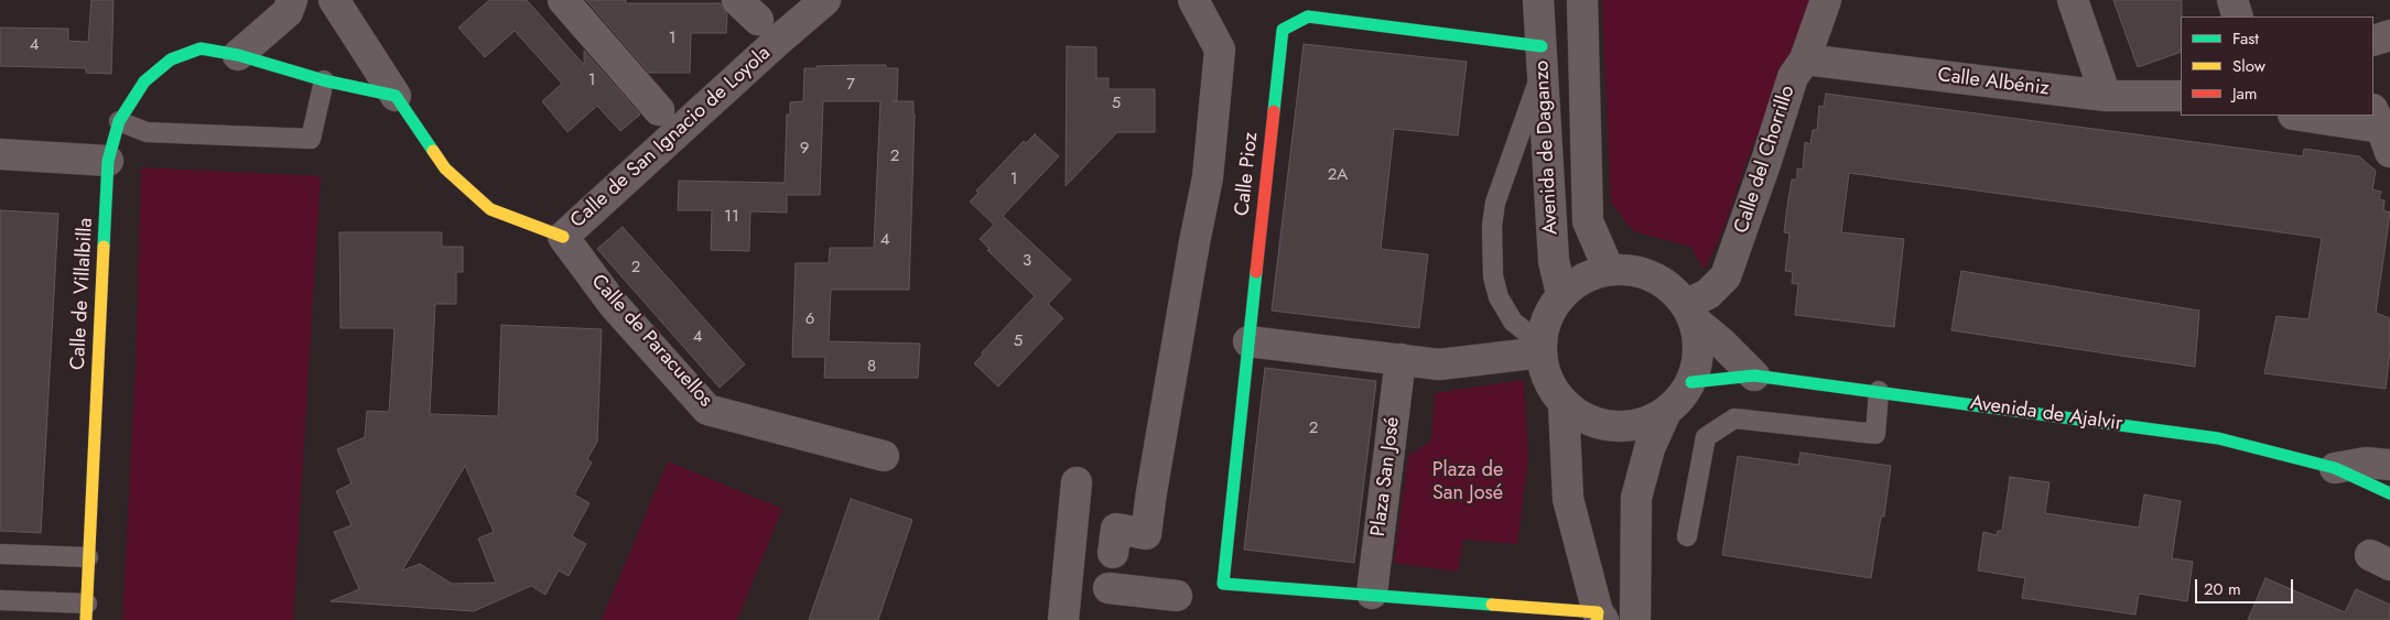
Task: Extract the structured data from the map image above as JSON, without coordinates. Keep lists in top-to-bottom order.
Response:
{
  "streets": {
    "street": [
      "Calle Albéniz",
      "Calle de San Ignacio de Loyola",
      "Avenida de Daganzo",
      "Calle del Chorrillo",
      "Calle Pioz",
      "Calle de Villalbilla",
      "Calle de Paracuellos",
      "Avenida de Ajalvir",
      "Plaza San José"
    ]
  },
  "crossings": [
    ["Calle Albéniz", "Calle del Chorrillo"],
    ["Calle de San Ignacio de Loyola", "Calle de Paracuellos"],
    ["Avenida de Daganzo", "Calle del Chorrillo"],
    ["Avenida de Daganzo", "Calle Pioz"],
    ["Avenida de Daganzo", "Avenida de Ajalvir"],
    ["Calle del Chorrillo", "Avenida de Ajalvir"],
    ["Calle Pioz", "Plaza San José"]
  ],
  "parks": ["Plaza de San José"],
  "house_numbers": [
    "1",
    "4",
    "1",
    "7",
    "5",
    "9",
    "2",
    "2A",
    "1",
    "11",
    "4",
    "3",
    "2",
    "6",
    "4",
    "5",
    "8",
    "2"
  ],
  "legend": ["Fast", "Slow", "Jam"],
  "scale_bar": "20 m"
}
